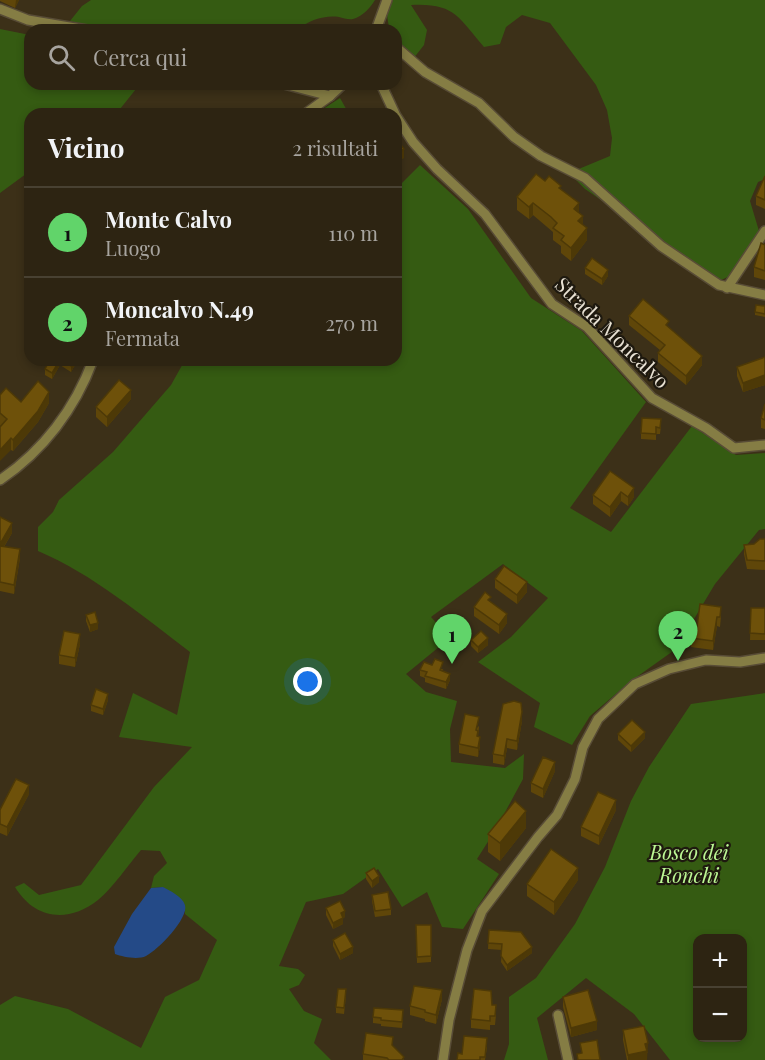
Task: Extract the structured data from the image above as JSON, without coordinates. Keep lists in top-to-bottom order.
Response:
{
  "streets": {
    "street": ["Strada Moncalvo"]
  },
  "parks": ["Bosco dei Ronchi"],
  "page": {
    "search": "Cerca qui",
    "heading": ["Vicino", "2 risultati"],
    "list": [
      {
        "mark": "1",
        "name": "Monte Calvo",
        "note": "Luogo",
        "value": "110 m"
      },
      {
        "mark": "2",
        "name": "Moncalvo N.49",
        "note": "Fermata",
        "value": "270 m"
      }
    ],
    "pins": ["2", "1"],
    "map_buttons": ["+", "−"]
  }
}
